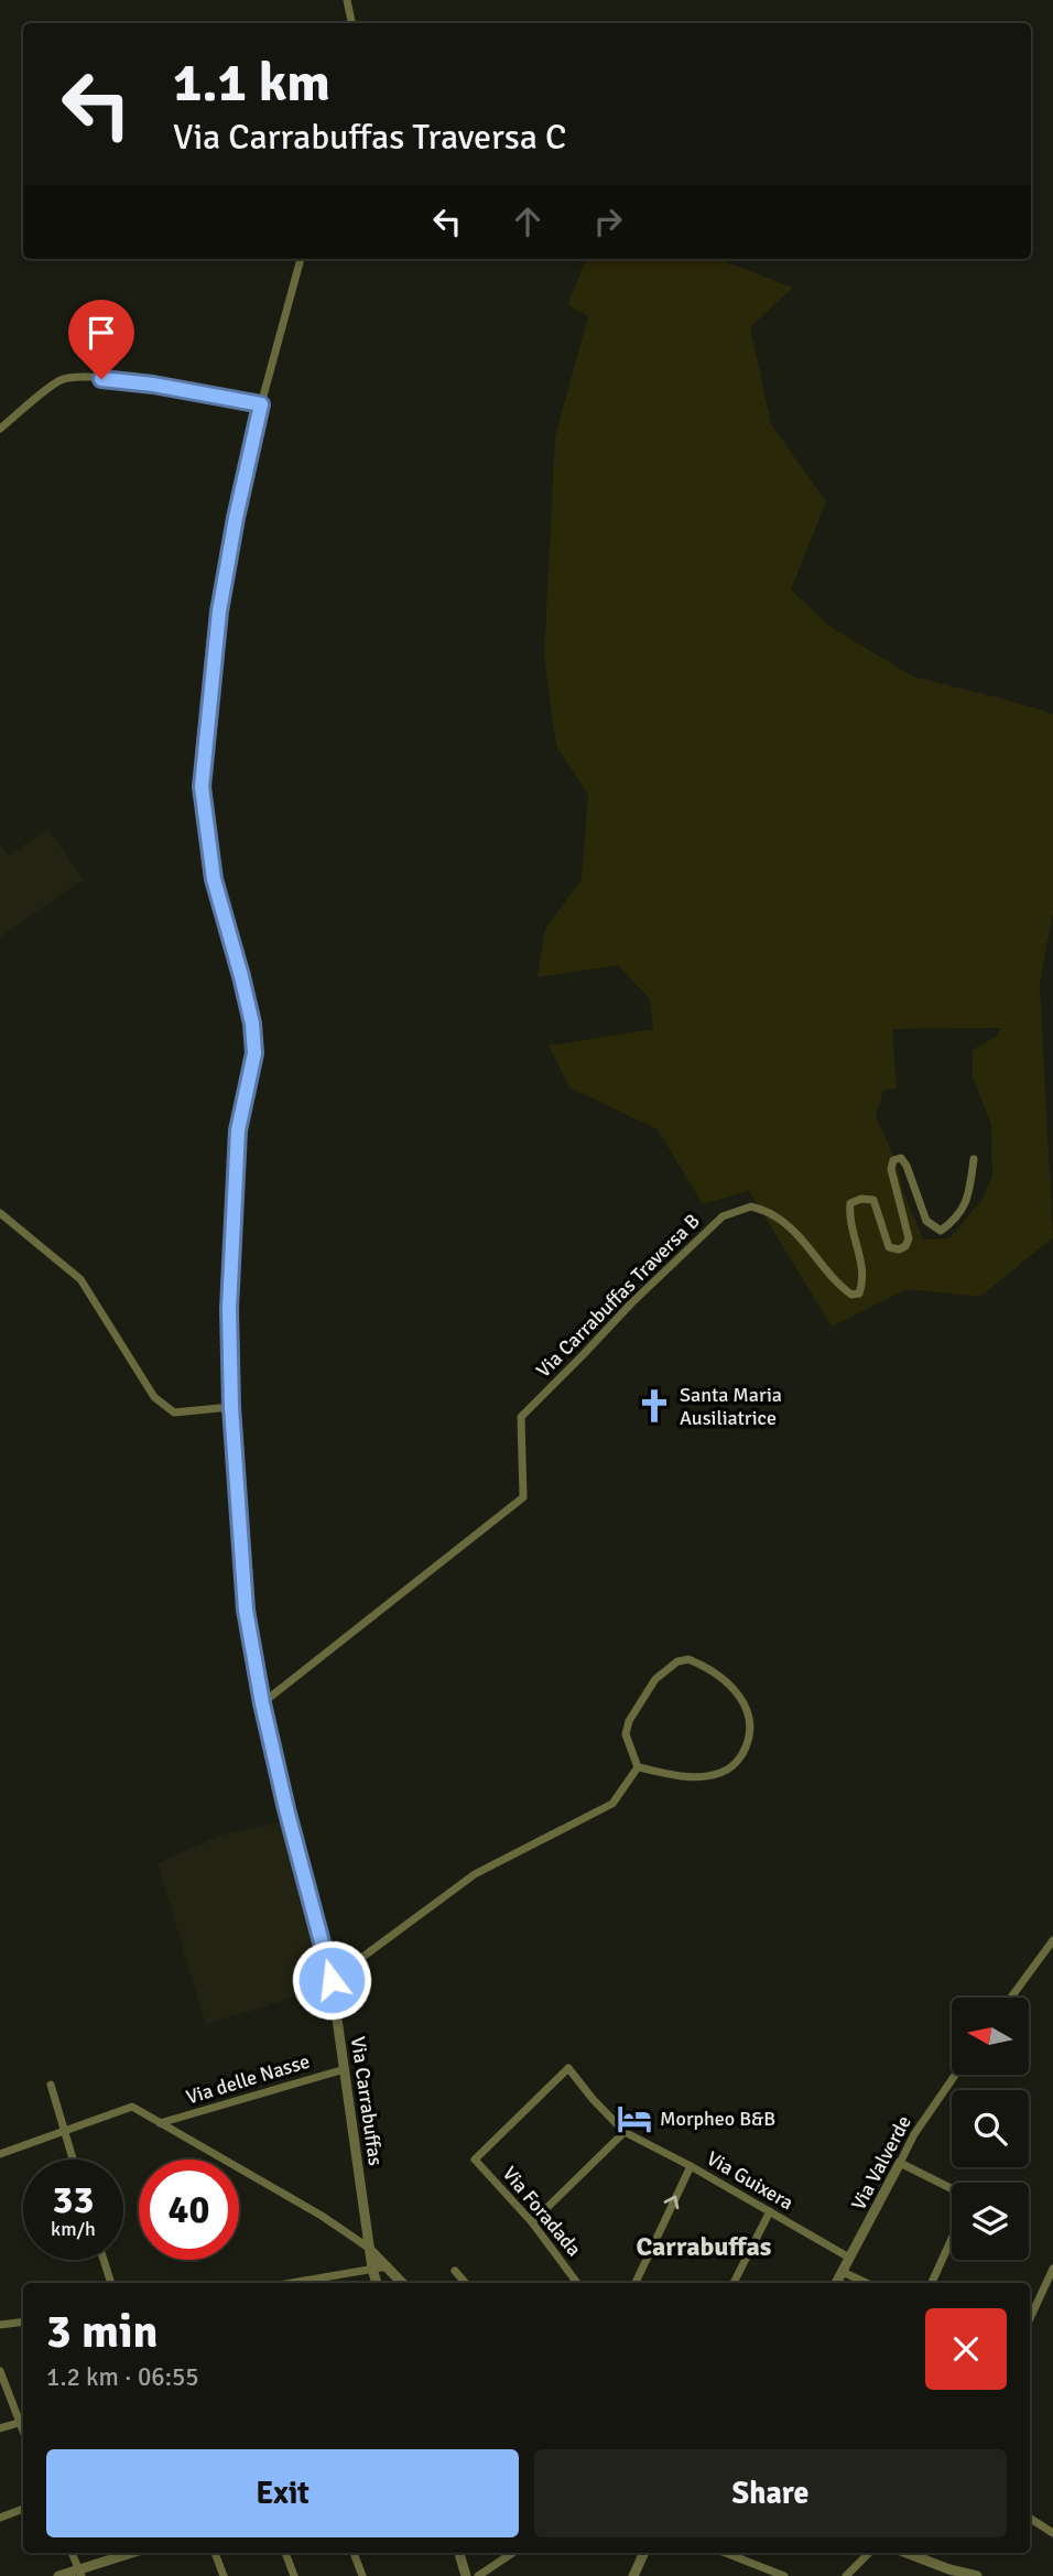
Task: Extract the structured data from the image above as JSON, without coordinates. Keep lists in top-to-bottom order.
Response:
{
  "streets": {
    "street": [
      "Via Carrabuffas Traversa B",
      "Via delle Nasse",
      "Via Carrabuffas",
      "Via Valverde",
      "Via Guixera",
      "Via Foradada"
    ]
  },
  "crossings": [
    ["Via Carrabuffas Traversa B", "Via Carrabuffas"],
    ["Via delle Nasse", "Via Carrabuffas"],
    ["Via Valverde", "Via Guixera"],
    ["Via Guixera", "Via Foradada"]
  ],
  "districts": ["Carrabuffas"],
  "places": {
    "church": ["Santa Maria Ausiliatrice"],
    "hotel": ["Morpheo B&B"]
  },
  "north": "left",
  "page": {
    "turn": ["1.1 km", "Via Carrabuffas Traversa C"],
    "speed": "33 km/h",
    "limit": "40",
    "heading": ["3 min", "1.2 km · 06:55"],
    "buttons": ["Exit", "Share"]
  }
}
